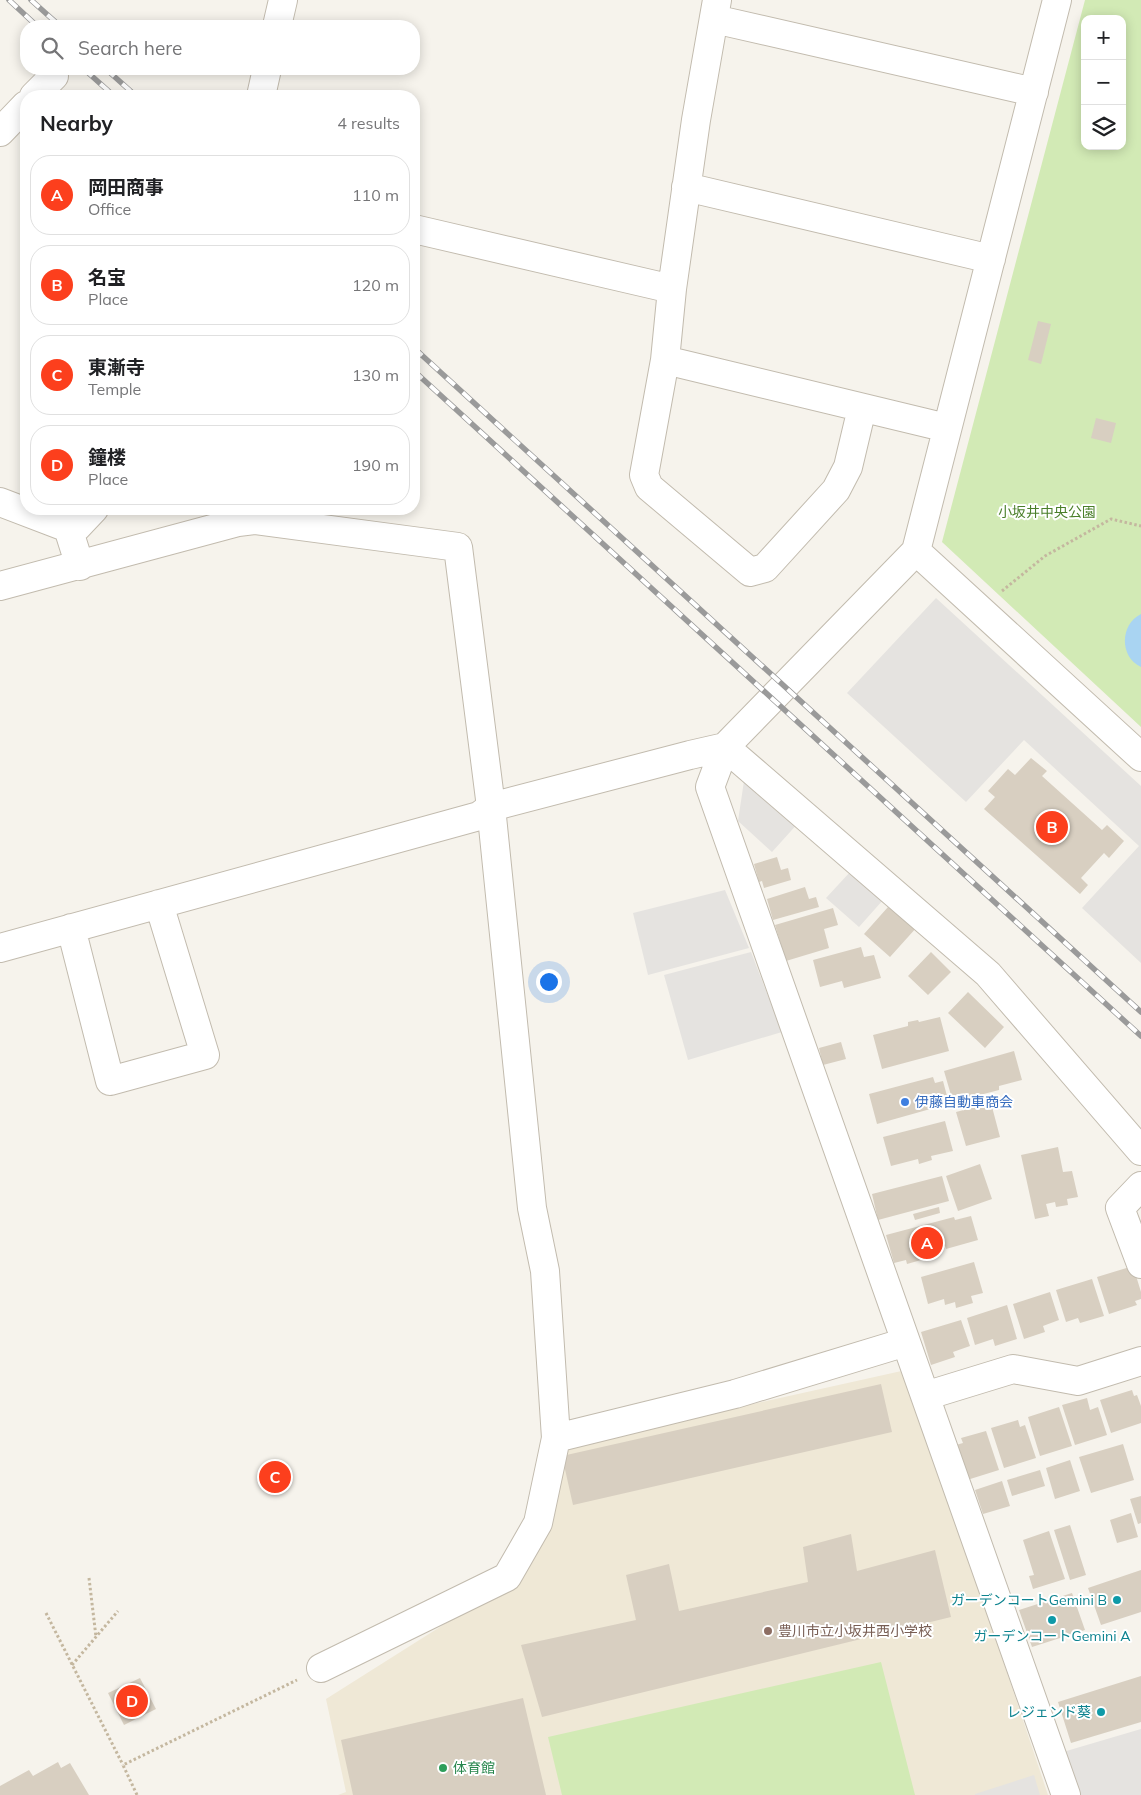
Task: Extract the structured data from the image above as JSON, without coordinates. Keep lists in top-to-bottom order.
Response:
{
  "parks": ["小坂井中央公園"],
  "places": [
    "伊藤自動車商会",
    "ガーデンコートGemini B",
    "ガーデンコートGemini A",
    "豊川市立小坂井西小学校",
    "レジェンド葵",
    "体育館"
  ],
  "page": {
    "map_buttons": ["+", "−"],
    "search": "Search here",
    "heading": ["Nearby", "4 results"],
    "list": [
      {
        "mark": "A",
        "name": "岡田商事",
        "note": "Office",
        "value": "110 m"
      },
      {
        "mark": "B",
        "name": "名宝",
        "note": "Place",
        "value": "120 m"
      },
      {
        "mark": "C",
        "name": "東漸寺",
        "note": "Temple",
        "value": "130 m"
      },
      {
        "mark": "D",
        "name": "鐘楼",
        "note": "Place",
        "value": "190 m"
      }
    ],
    "pins": [
      "B",
      "A",
      "C",
      "D"
    ]
  }
}
